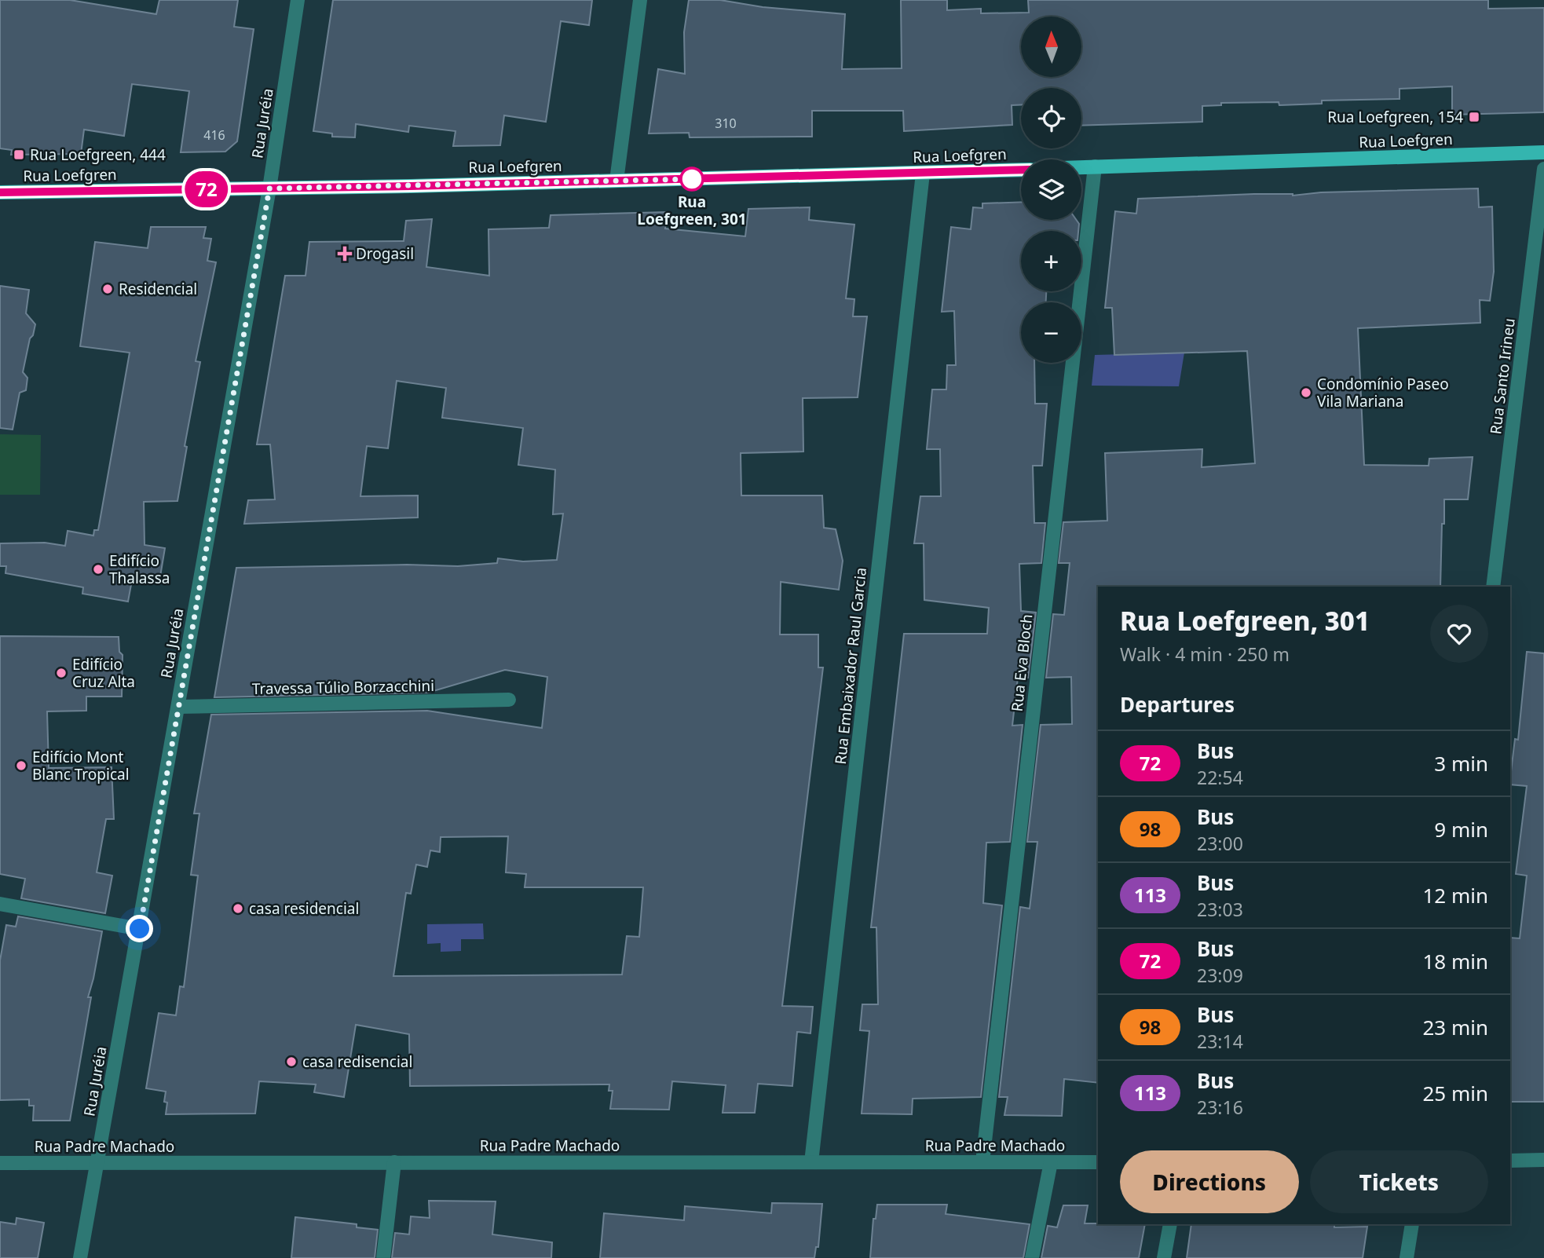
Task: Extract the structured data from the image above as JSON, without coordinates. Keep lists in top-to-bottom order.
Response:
{
  "streets": {
    "main road": ["Rua Loefgren"],
    "street": [
      "Rua Juréia",
      "Rua Santo Irineu",
      "Rua Eva Bloch",
      "Rua Embaixador Raul Garcia",
      "Travessa Túlio Borzacchini",
      "Rua Padre Machado"
    ]
  },
  "crossings": [
    ["Rua Juréia", "Rua Loefgren"],
    ["Rua Juréia", "Travessa Túlio Borzacchini"],
    ["Rua Juréia", "Rua Padre Machado"],
    ["Rua Loefgren", "Rua Eva Bloch"],
    ["Rua Loefgren", "Rua Embaixador Raul Garcia"],
    ["Rua Eva Bloch", "Rua Padre Machado"],
    ["Rua Embaixador Raul Garcia", "Rua Padre Machado"]
  ],
  "places": {
    "transit": ["Rua Loefgreen, 154", "Rua Loefgreen, 444"],
    "other": [
      "Rua Loefgreen, 301",
      "Residencial",
      "Condomínio Paseo Vila Mariana",
      "Edifício Thalassa",
      "Edifício Cruz Alta",
      "Edifício Mont Blanc Tropical",
      "casa residencial",
      "casa redisencial"
    ],
    "health": ["Drogasil"]
  },
  "lines": ["bus line 72"],
  "house_numbers": ["310", "416"],
  "north": "top",
  "page": {
    "on_map": "72",
    "map_buttons": ["+", "−"],
    "heading": [
      ["Rua Loefgreen, 301", "Walk · 4 min · 250 m"],
      "Departures"
    ],
    "list": [
      {
        "mark": "72",
        "name": "Bus",
        "note": "22:54",
        "value": "3 min"
      },
      {
        "mark": "98",
        "name": "Bus",
        "note": "23:00",
        "value": "9 min"
      },
      {
        "mark": "113",
        "name": "Bus",
        "note": "23:03",
        "value": "12 min"
      },
      {
        "mark": "72",
        "name": "Bus",
        "note": "23:09",
        "value": "18 min"
      },
      {
        "mark": "98",
        "name": "Bus",
        "note": "23:14",
        "value": "23 min"
      },
      {
        "mark": "113",
        "name": "Bus",
        "note": "23:16",
        "value": "25 min"
      }
    ],
    "buttons": ["Directions", "Tickets"]
  }
}
